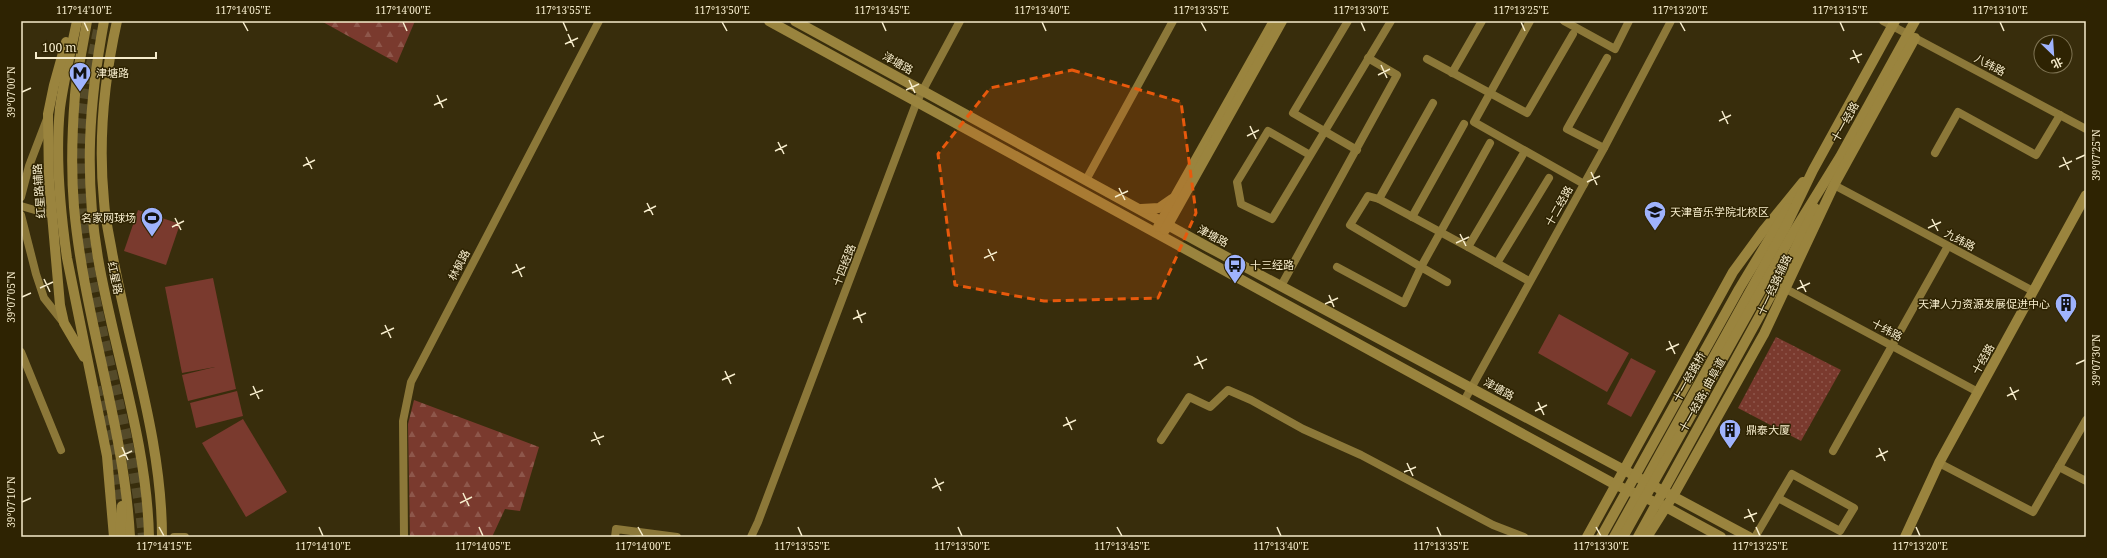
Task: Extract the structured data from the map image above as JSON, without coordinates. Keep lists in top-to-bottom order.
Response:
{
  "streets": {
    "main road": [
      "津塘路",
      "十一经路",
      "红星路辅路",
      "红星路",
      "十一经路辅路",
      "十经路",
      "十一经路桥",
      "十一经路; 曲阜道"
    ],
    "street": [
      "八纬路",
      "十二经路",
      "九纬路",
      "林枫路",
      "十四经路",
      "十纬路"
    ]
  },
  "crossings": [
    ["津塘路", "十二经路"],
    ["津塘路", "十四经路"],
    ["津塘路", "十一经路辅路"],
    ["八纬路", "十一经路"],
    ["八纬路", "十一经路辅路"],
    ["十一经路", "十一经路辅路"],
    ["十一经路", "十一经路桥"],
    ["十一经路", "十一经路; 曲阜道"],
    ["九纬路", "十一经路辅路"],
    ["九纬路", "十经路"],
    ["十一经路辅路", "十纬路"],
    ["十纬路", "十经路"]
  ],
  "places": {
    "metro station": ["津塘路"],
    "school or university": ["天津音乐学院北校区"],
    "sports": ["名家网球场"],
    "bus stop": ["十三经路"],
    "building": ["天津人力资源发展促进中心", "鼎泰大厦"]
  },
  "scale_bar": "100 m",
  "north": "bottom right",
  "coordinates": [
    "117°14'10\"E",
    "117°14'05\"E",
    "117°14'00\"E",
    "117°13'55\"E",
    "117°13'50\"E",
    "117°13'45\"E",
    "117°13'40\"E",
    "117°13'35\"E",
    "117°13'30\"E",
    "117°13'25\"E",
    "117°13'20\"E",
    "117°13'15\"E",
    "117°13'10\"E",
    "39°07'00\"N",
    "39°07'25\"N",
    "39°07'05\"N",
    "39°07'30\"N",
    "39°07'10\"N",
    "117°14'15\"E"
  ]
}
